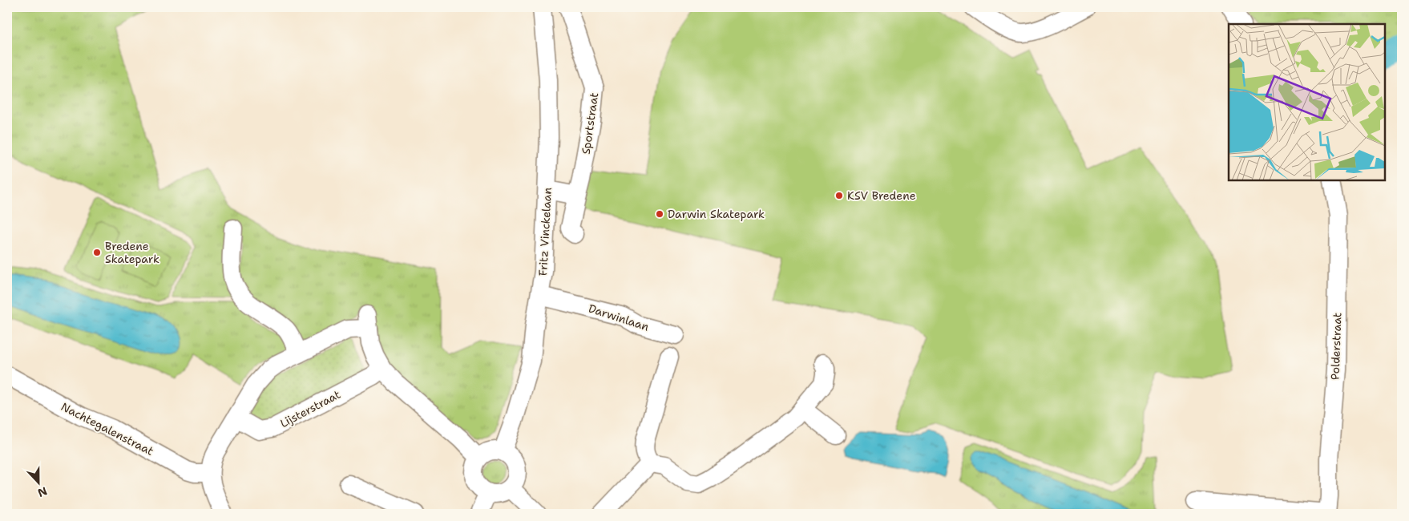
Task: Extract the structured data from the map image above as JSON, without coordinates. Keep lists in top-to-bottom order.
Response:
{
  "streets": {
    "street": [
      "Sportstraat",
      "Fritz Vinckelaan",
      "Darwinlaan",
      "Polderstraat",
      "Lijsterstraat",
      "Nachtegalenstraat"
    ]
  },
  "crossings": [
    ["Fritz Vinckelaan", "Darwinlaan"]
  ],
  "places": ["KSV Bredene", "Darwin Skatepark", "Bredene Skatepark"],
  "north": "bottom"
}
